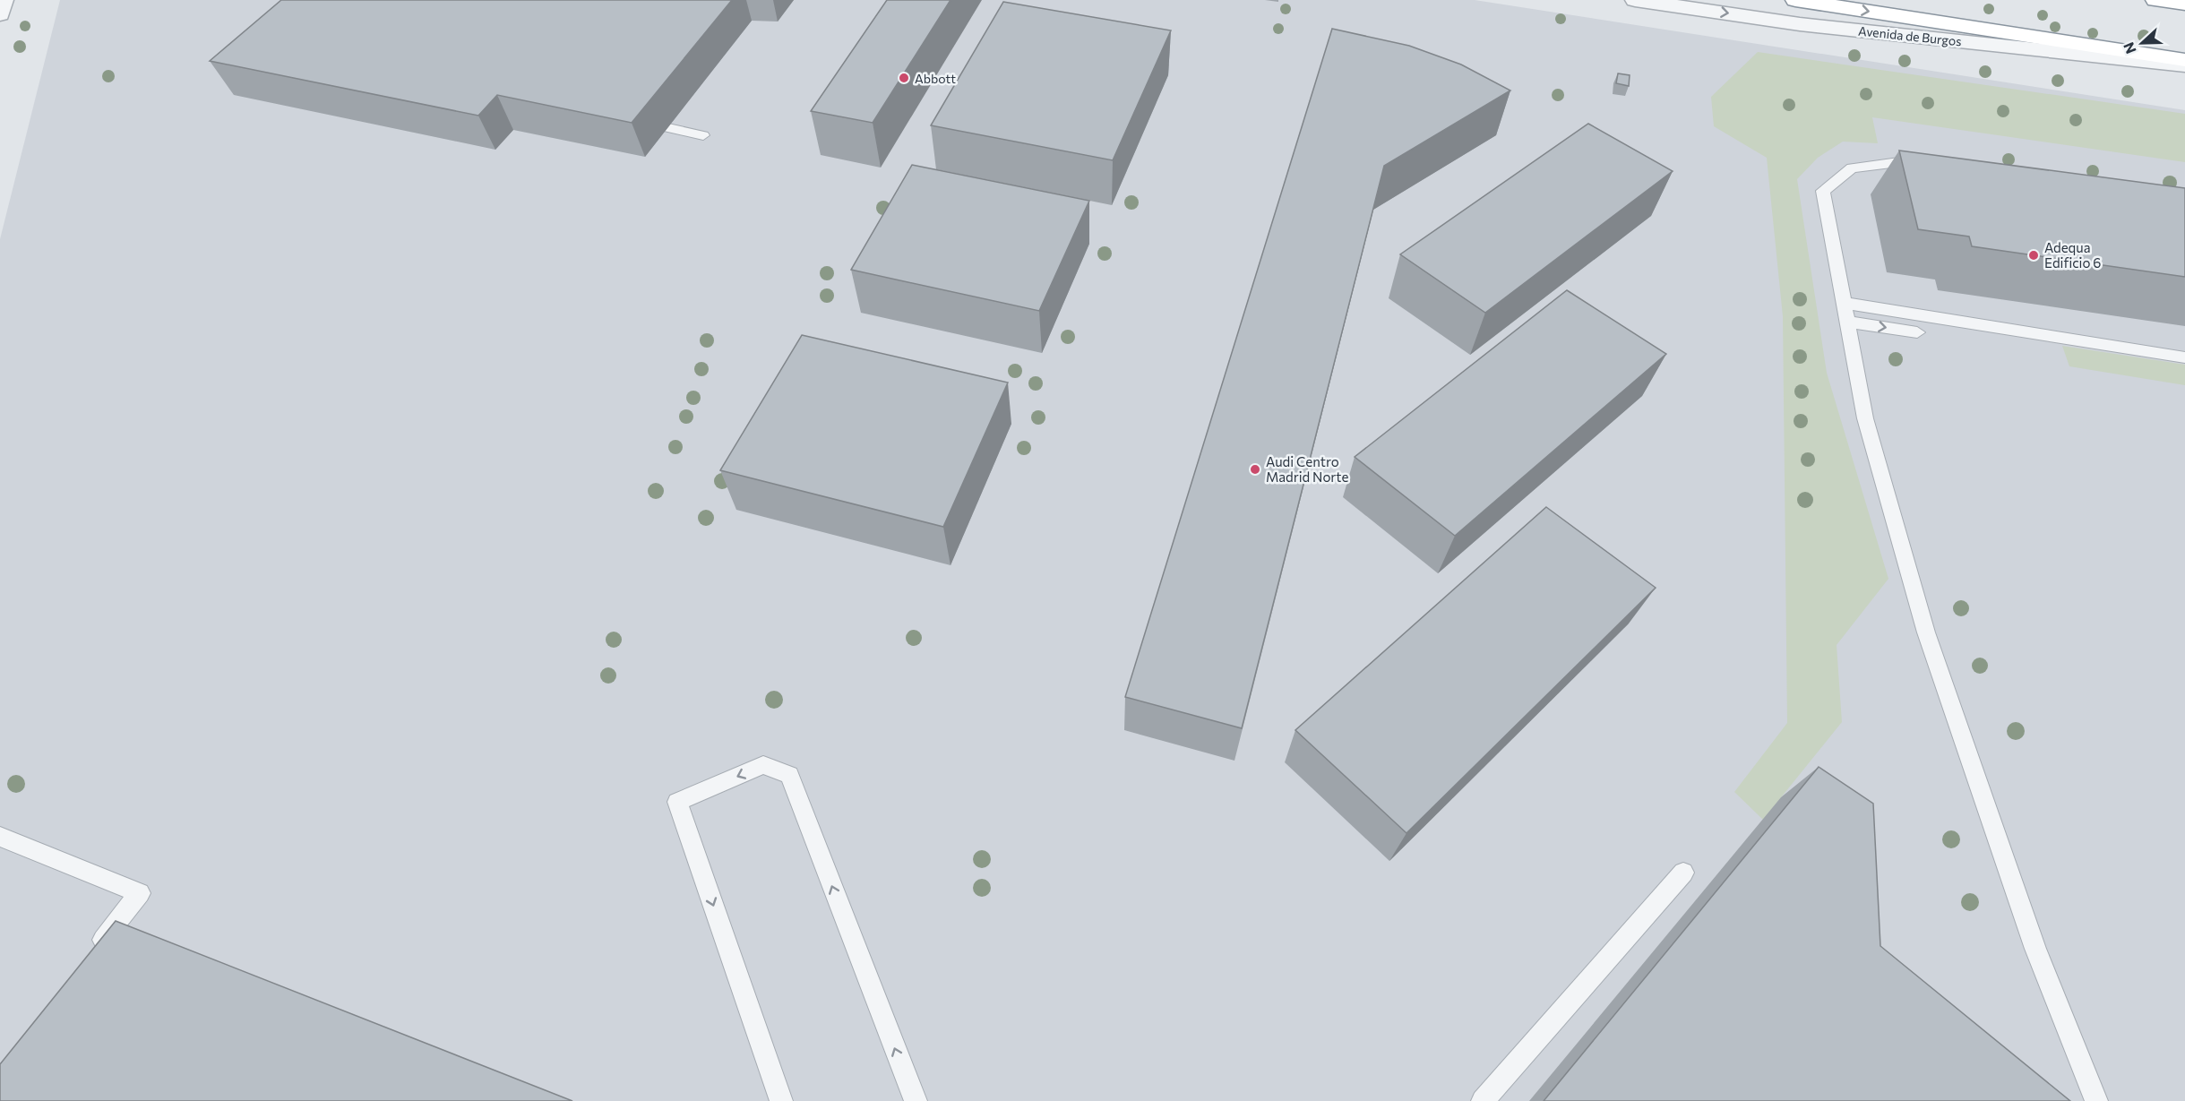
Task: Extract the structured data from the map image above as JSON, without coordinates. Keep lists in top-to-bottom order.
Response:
{
  "streets": {
    "street": ["Avenida de Burgos"]
  },
  "one_way": ["Avenida de Burgos"],
  "places": ["Abbott", "Adequa Edificio 6", "Audi Centro Madrid Norte"],
  "north": "left"
}
